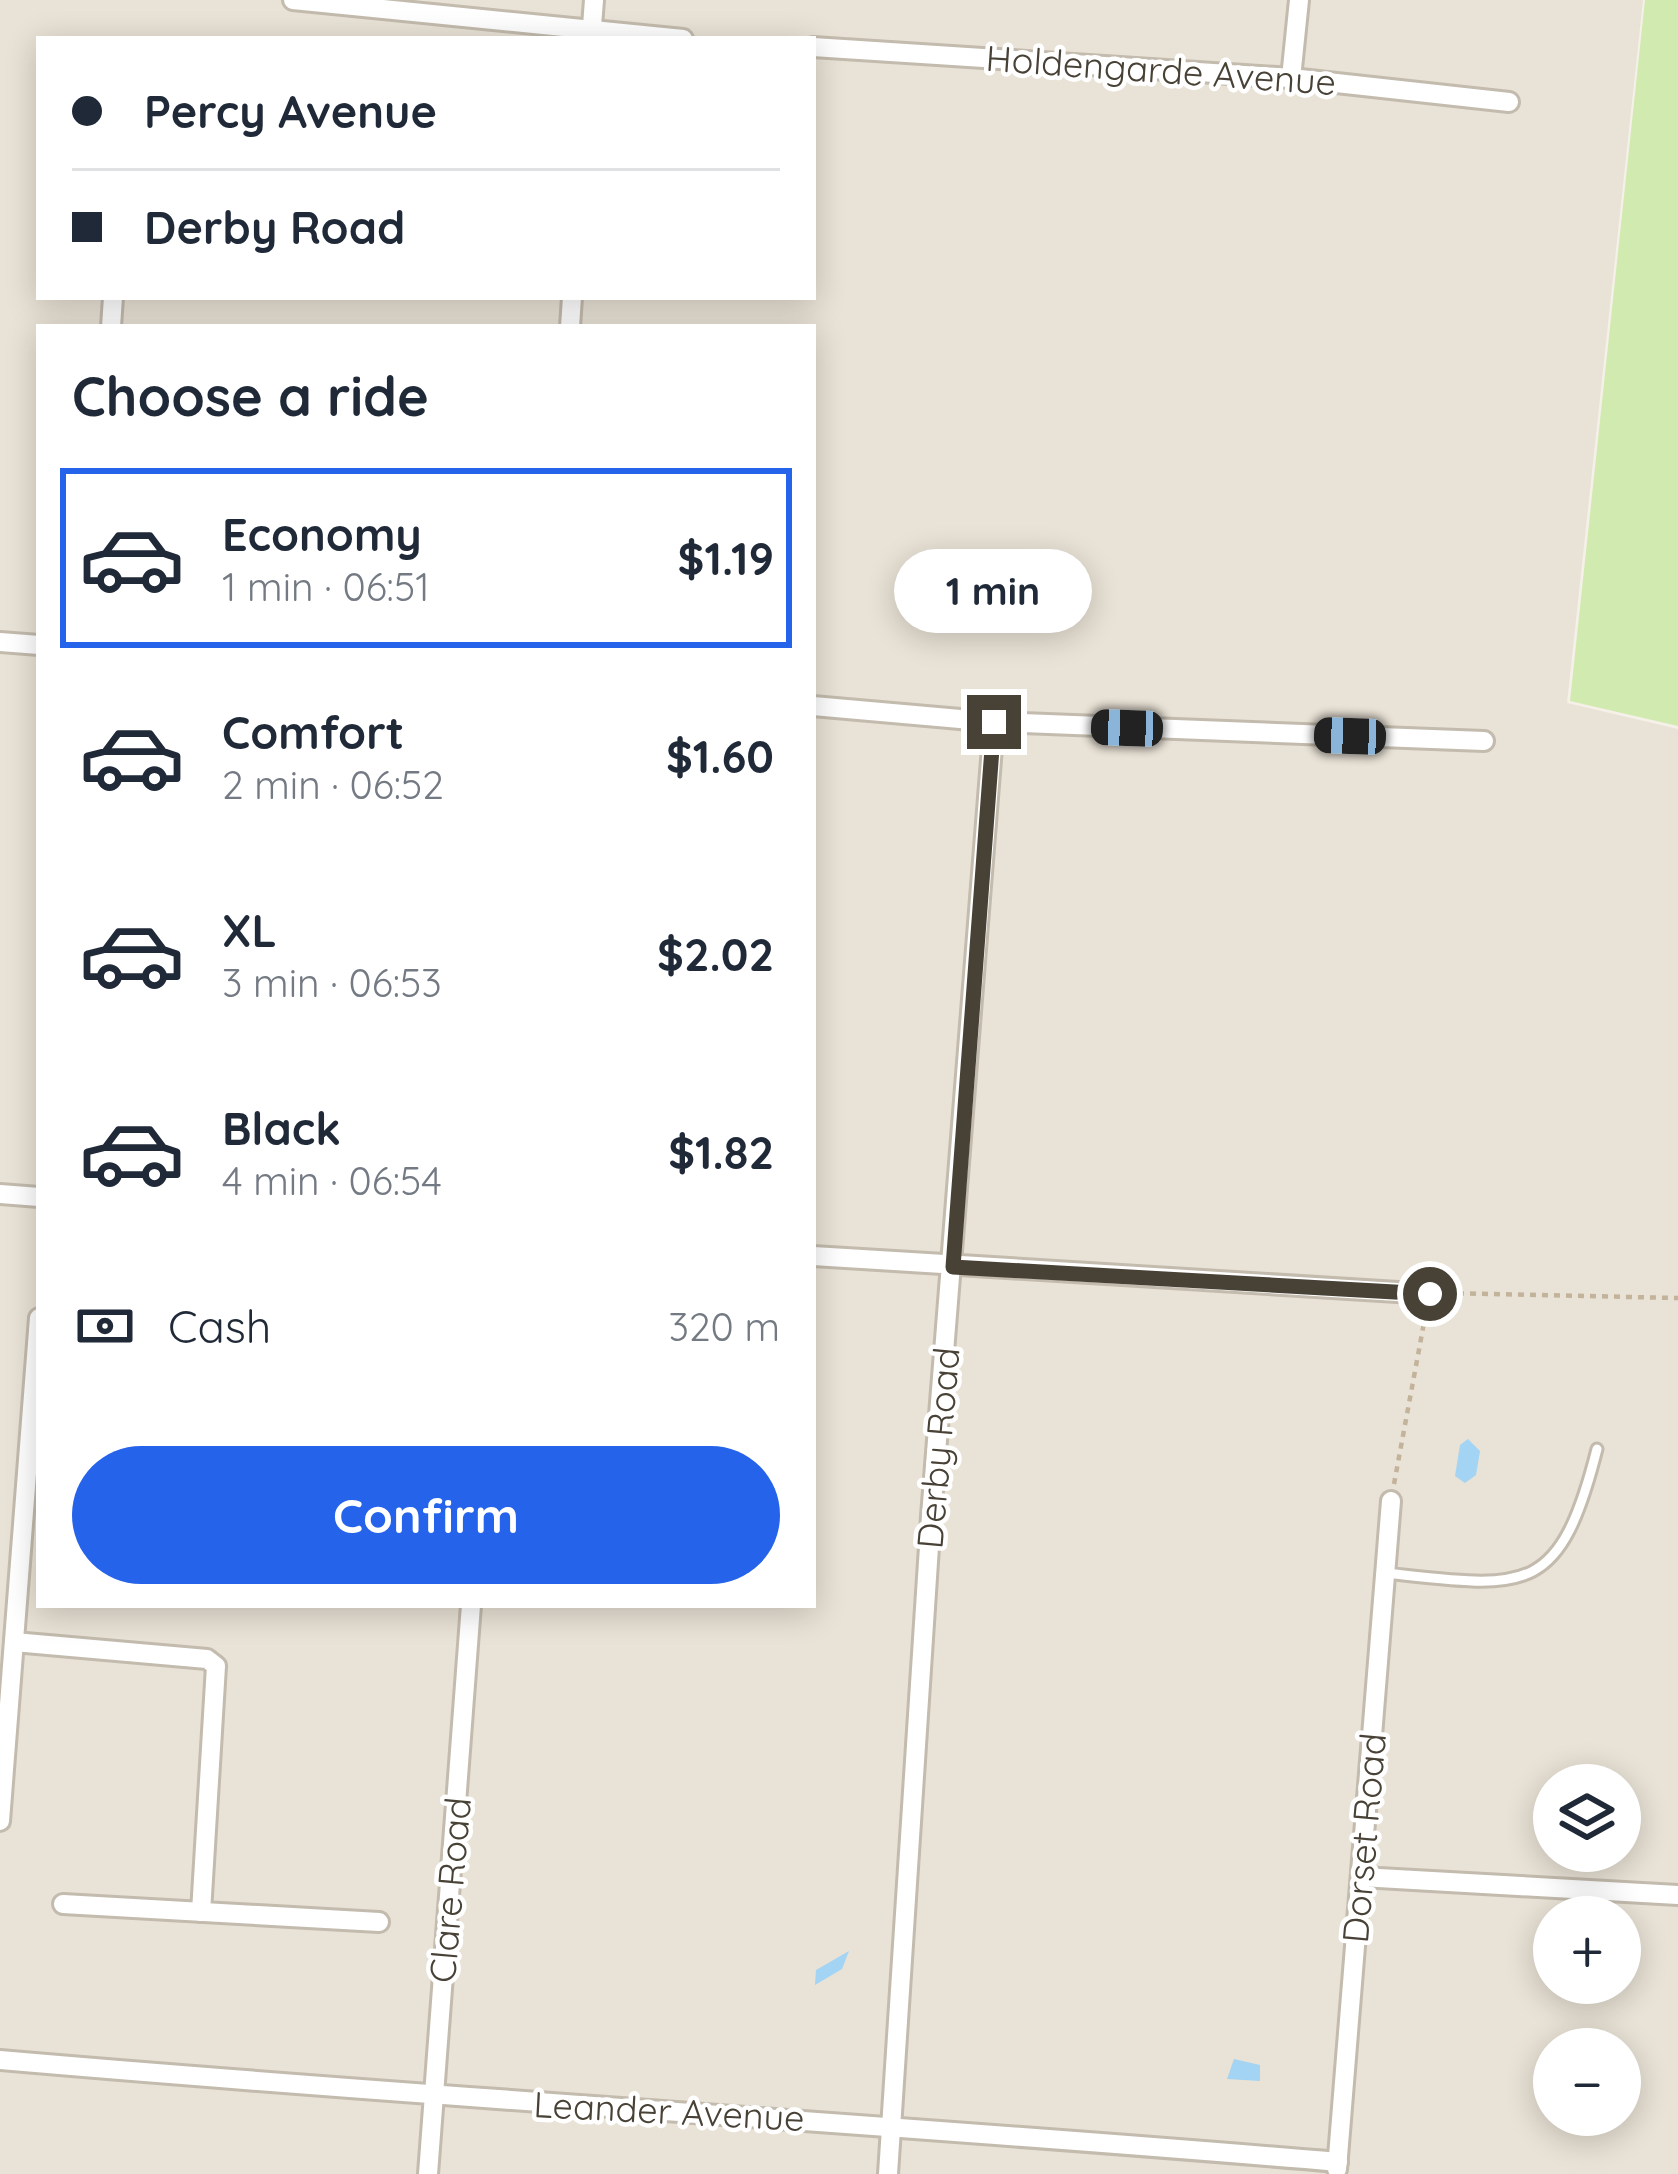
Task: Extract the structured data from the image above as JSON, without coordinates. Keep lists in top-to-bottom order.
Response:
{
  "streets": {
    "street": [
      "Holdengarde Avenue",
      "Derby Road",
      "Dorset Road",
      "Clare Road",
      "Leander Avenue"
    ]
  },
  "crossings": [
    ["Derby Road", "Leander Avenue"],
    ["Dorset Road", "Leander Avenue"],
    ["Clare Road", "Leander Avenue"]
  ],
  "page": {
    "banner": ["Percy Avenue", "Derby Road"],
    "heading": "Choose a ride",
    "list": [
      {
        "name": "Economy",
        "note": "1 min · 06:51",
        "value": "$1.19"
      },
      {
        "name": "Comfort",
        "note": "2 min · 06:52",
        "value": "$1.60"
      },
      {
        "name": "XL",
        "note": "3 min · 06:53",
        "value": "$2.02"
      },
      {
        "name": "Black",
        "note": "4 min · 06:54",
        "value": "$1.82"
      }
    ],
    "bubble": "1 min",
    "pay": ["Cash", "320 m"],
    "buttons": "Confirm",
    "map_buttons": ["+", "−"]
  }
}
